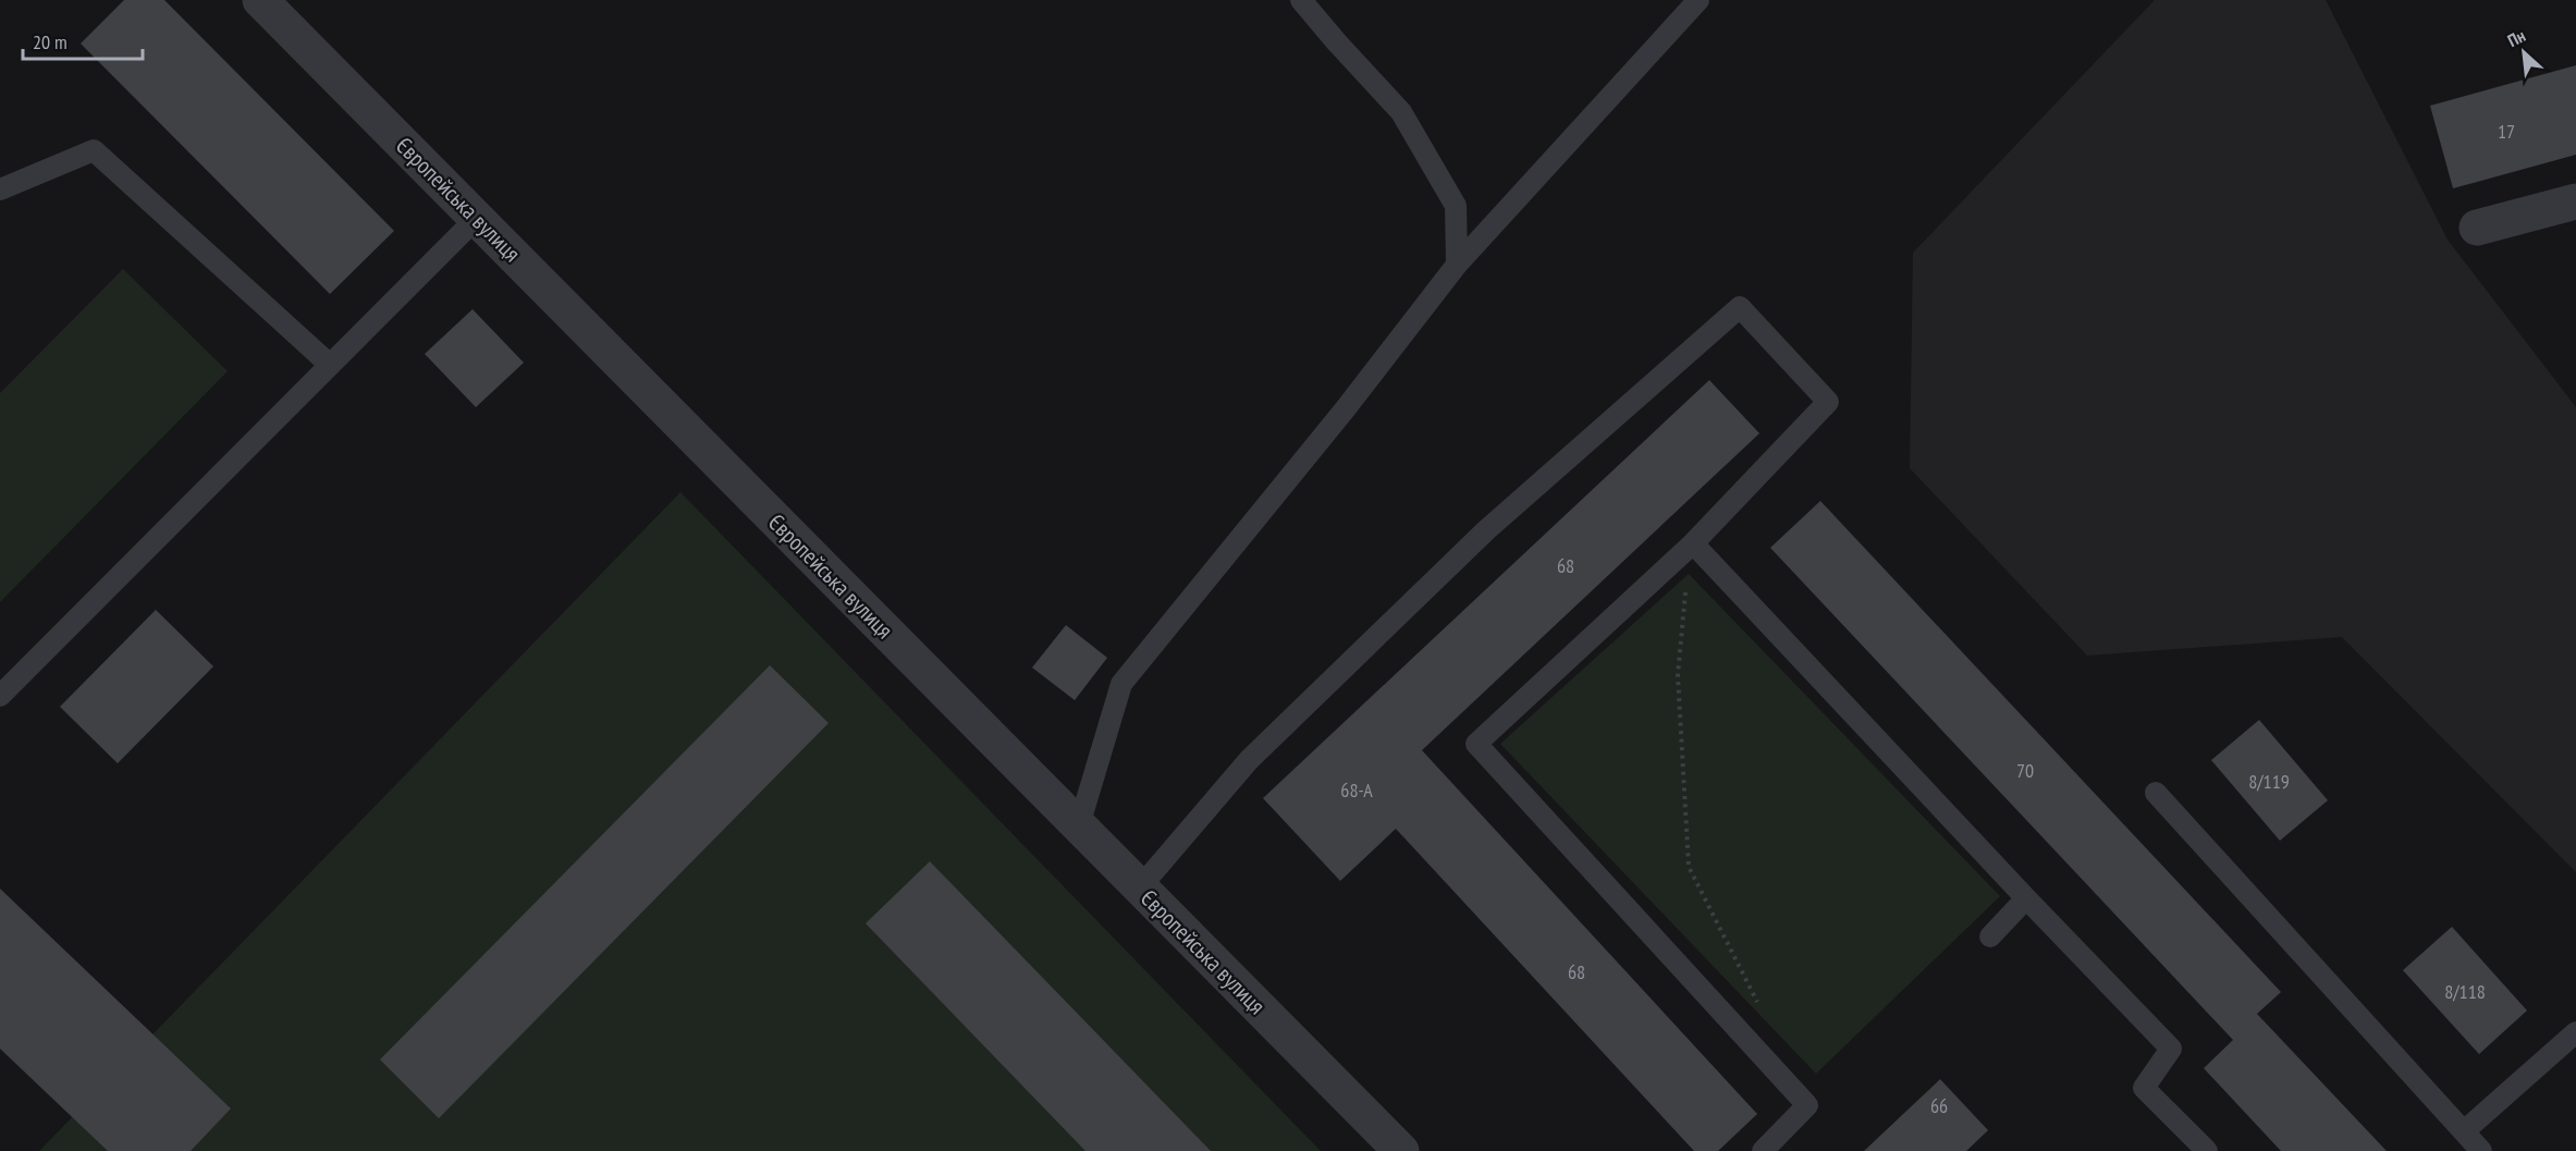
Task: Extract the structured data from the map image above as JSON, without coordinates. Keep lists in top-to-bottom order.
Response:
{
  "streets": {
    "street": ["Європейська вулиця"]
  },
  "house_numbers": [
    "17",
    "68",
    "70",
    "8/119",
    "68-А",
    "68",
    "8/118",
    "66"
  ],
  "scale_bar": "20 m",
  "north": "top left"
}
